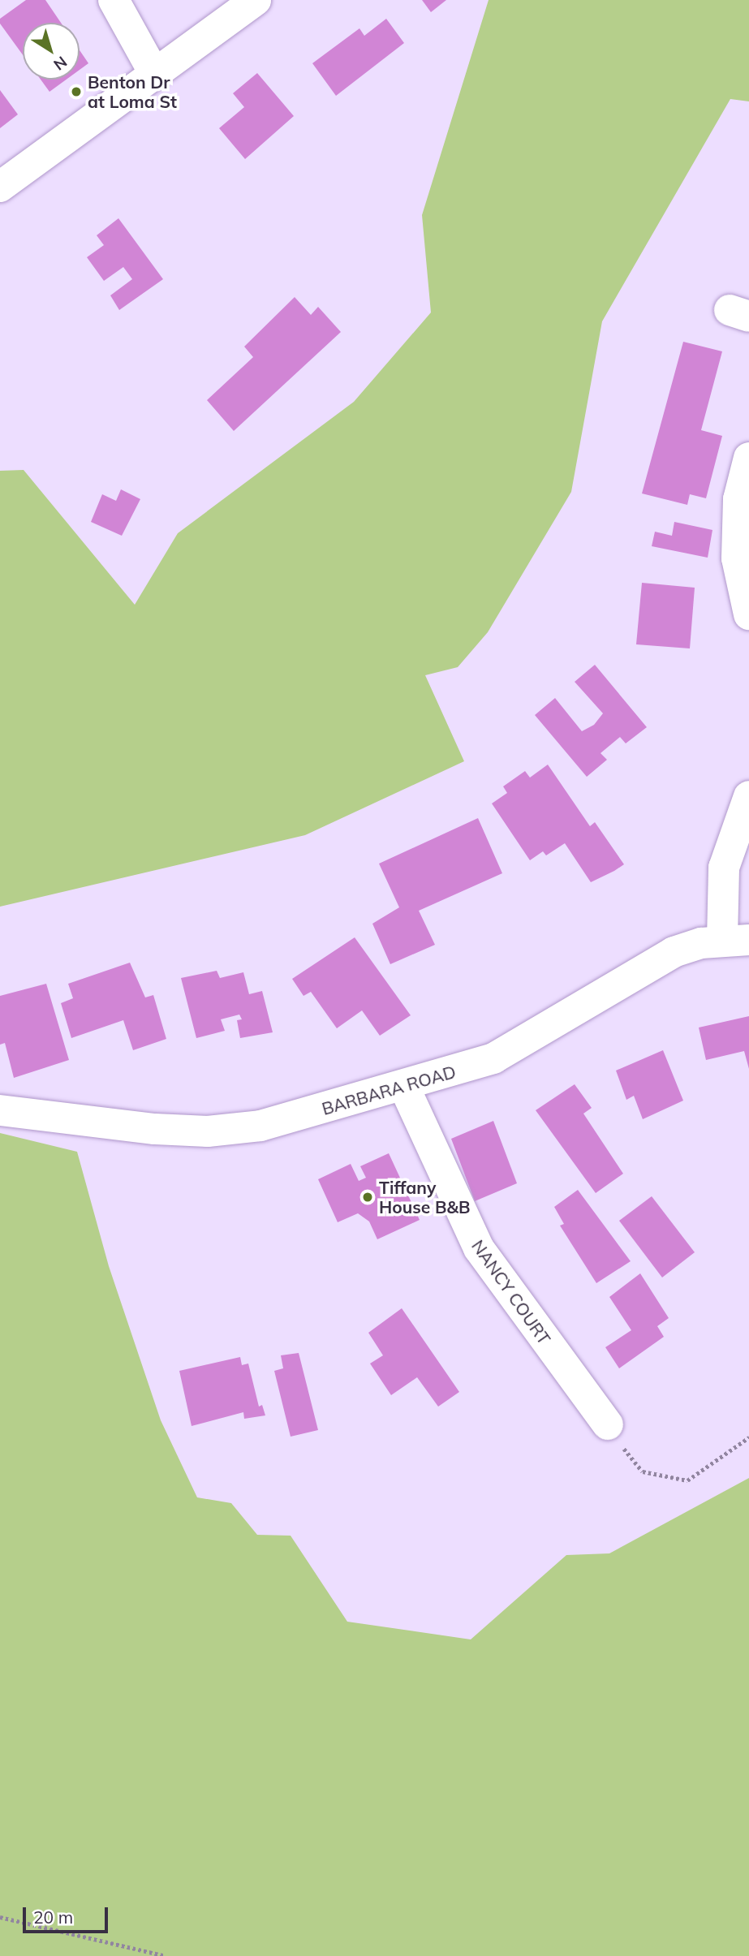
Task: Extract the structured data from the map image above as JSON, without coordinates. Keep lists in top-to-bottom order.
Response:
{
  "streets": {
    "street": ["BARBARA ROAD", "NANCY COURT"]
  },
  "crossings": [
    ["BARBARA ROAD", "NANCY COURT"]
  ],
  "places": ["Benton Dr at Loma St", "Tiffany House B&B"],
  "scale_bar": "20 m",
  "north": "bottom right"
}
